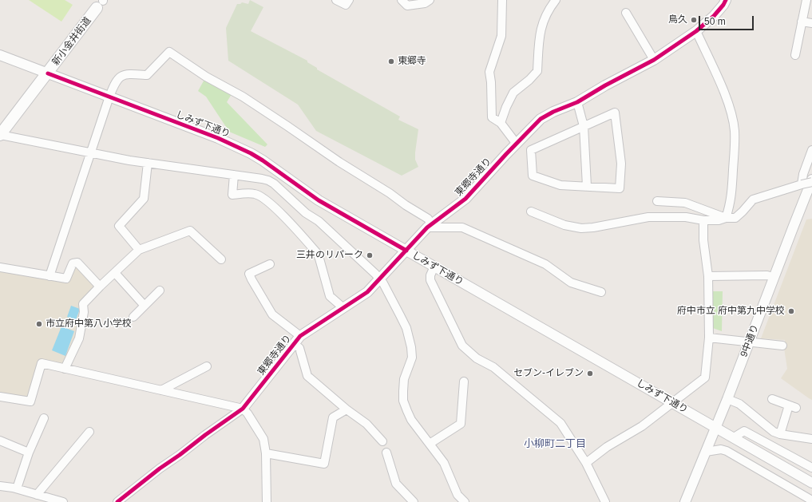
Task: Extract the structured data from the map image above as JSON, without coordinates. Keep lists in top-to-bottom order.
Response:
{
  "streets": {
    "main road": ["新小金井街道"],
    "street": ["しみず下通り", "東郷寺通り", "9中通り"]
  },
  "crossings": [
    ["新小金井街道", "しみず下通り"],
    ["しみず下通り", "東郷寺通り"],
    ["しみず下通り", "9中通り"]
  ],
  "districts": ["小柳町二丁目"],
  "places": [
    "鳥久",
    "東郷寺",
    "三井のリパーク",
    "府中市立 府中第九中学校",
    "市立府中第八小学校",
    "セブン-イレブン"
  ],
  "scale_bar": "50 m"
}
